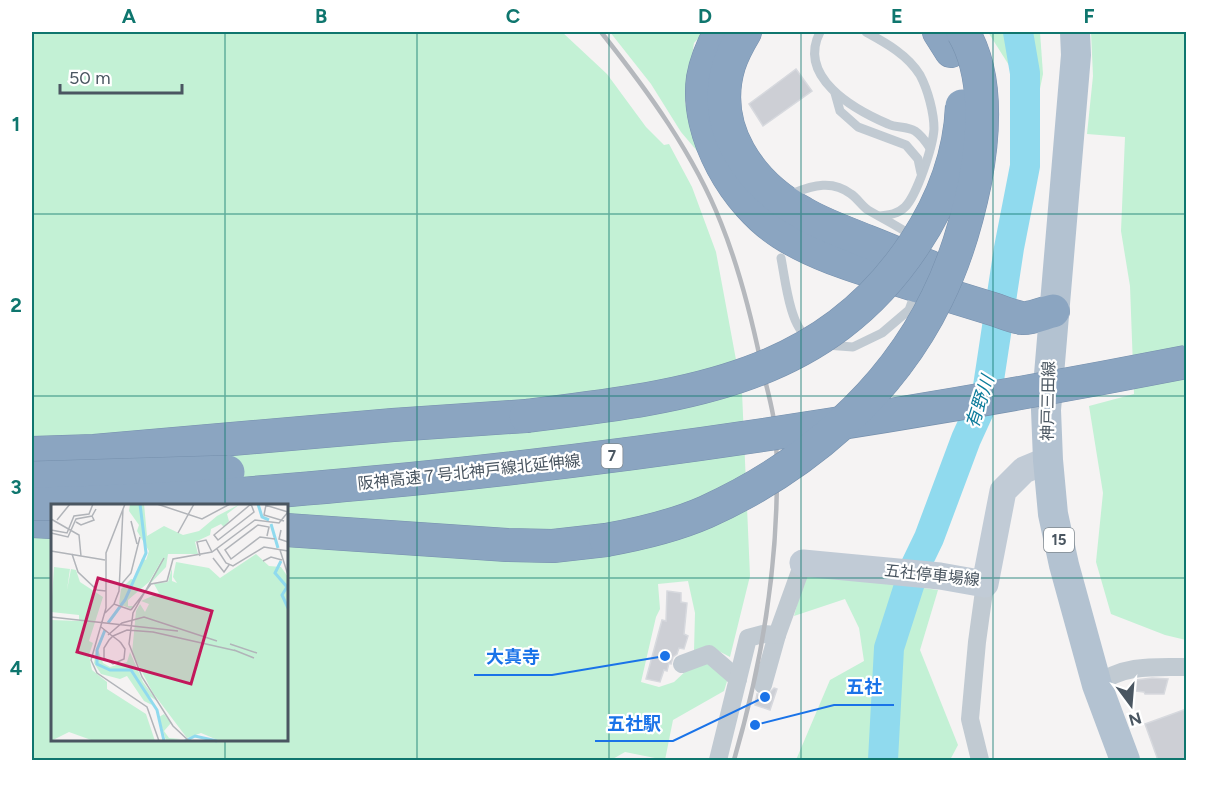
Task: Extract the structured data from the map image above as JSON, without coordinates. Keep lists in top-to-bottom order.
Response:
{
  "streets": {
    "highway": ["7", "阪神高速７号北神戸線北延伸線"],
    "main road": ["神戸三田線", "15", "五社停車場線"]
  },
  "crossings": [
    ["神戸三田線", "五社停車場線"]
  ],
  "water": ["有野川"],
  "places": ["大真寺", "五社駅", "五社"],
  "scale_bar": "50 m",
  "north": "bottom",
  "grid": {
    "columns": [
      "A",
      "B",
      "C",
      "D",
      "E",
      "F"
    ],
    "rows": [
      "1",
      "2",
      "3",
      "4"
    ]
  }
}
